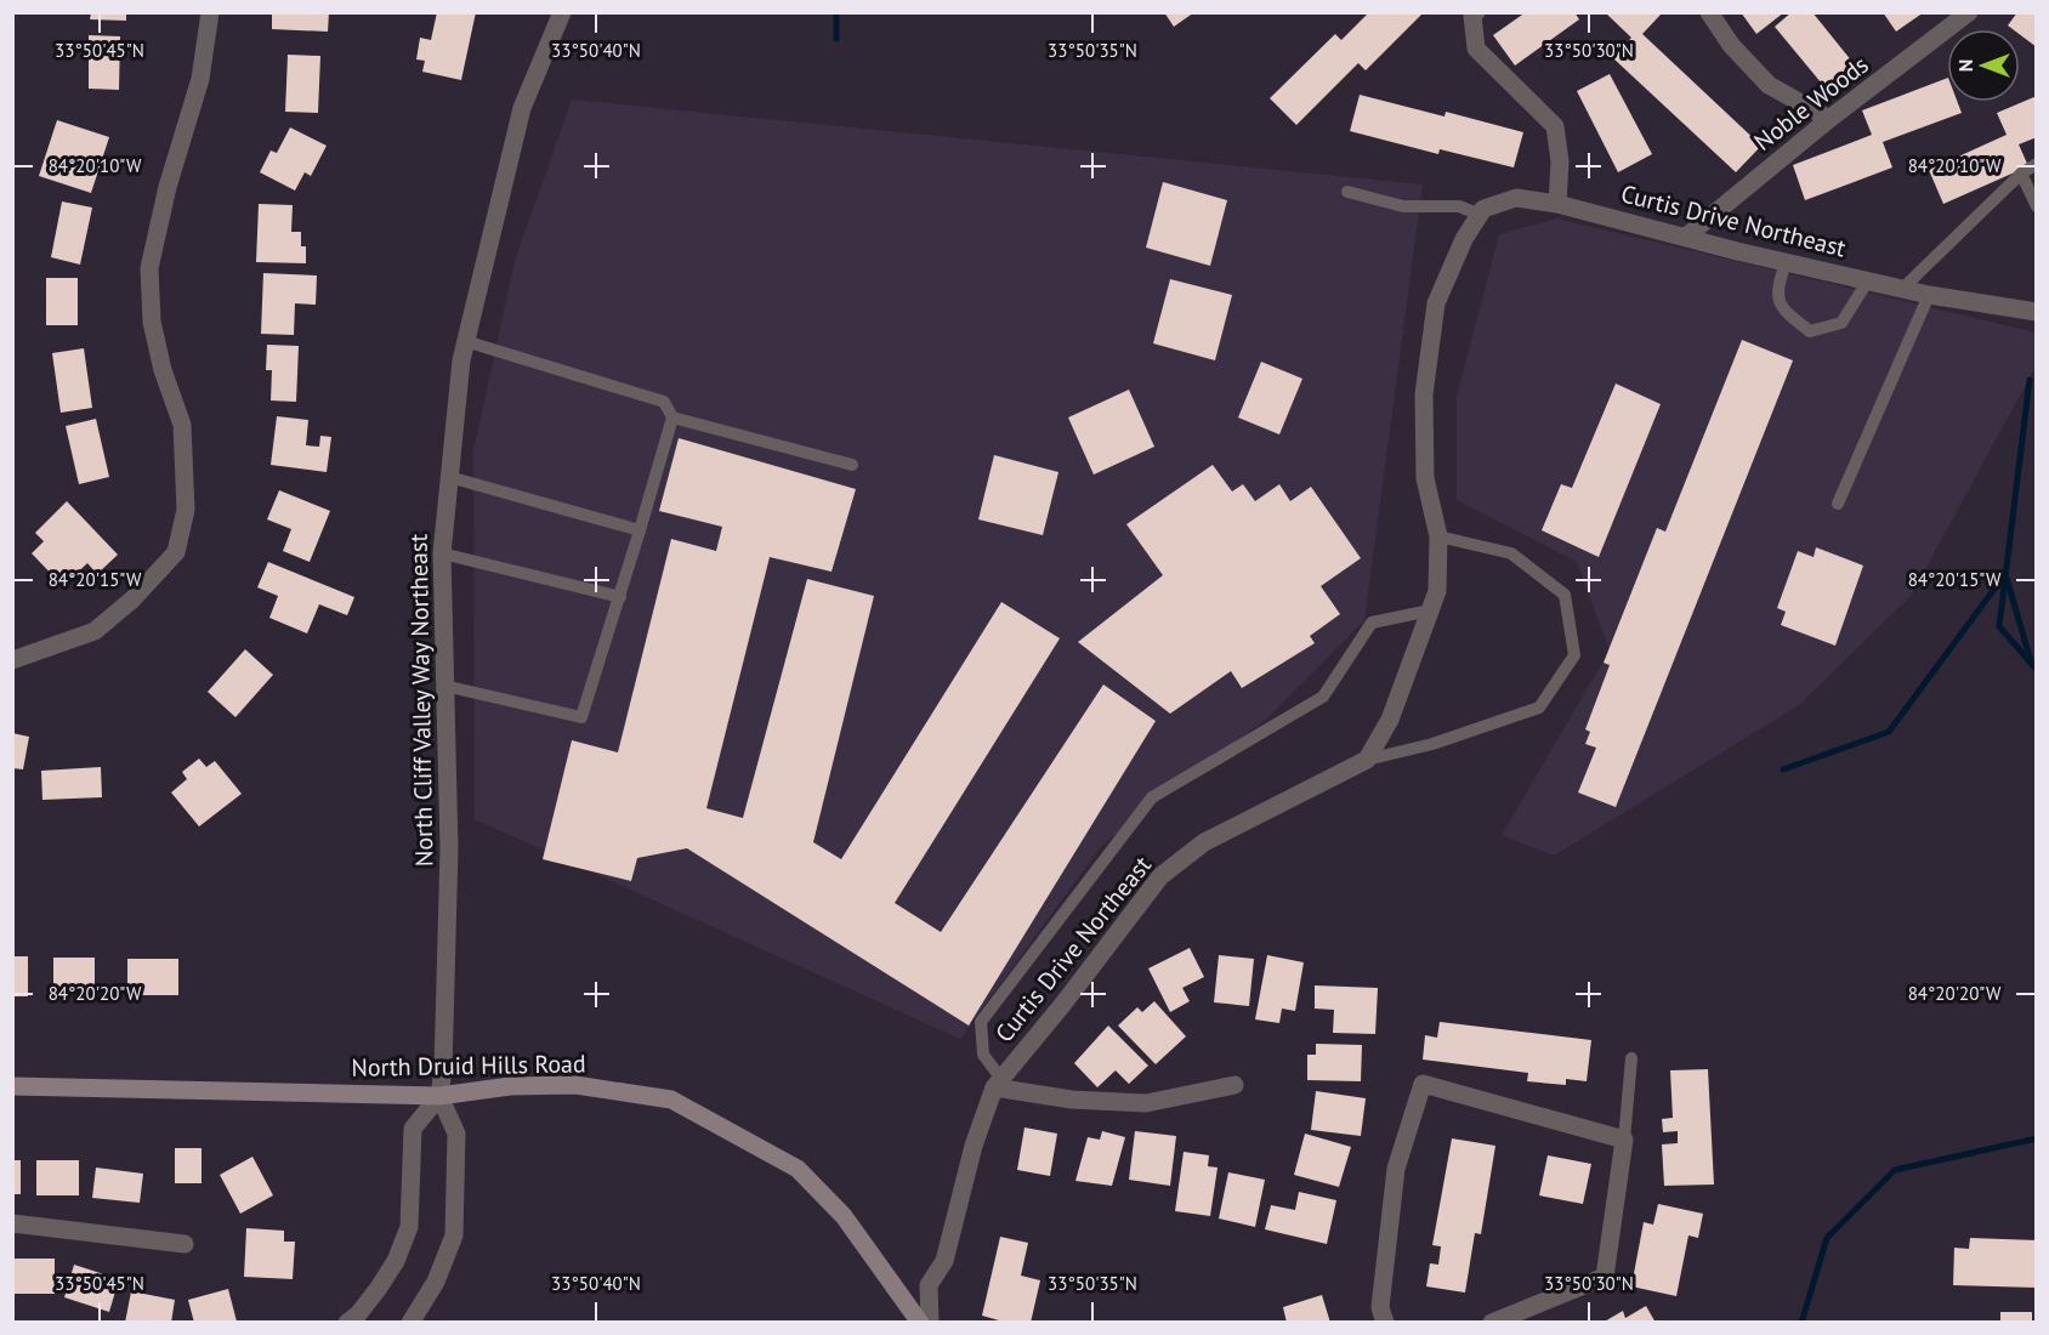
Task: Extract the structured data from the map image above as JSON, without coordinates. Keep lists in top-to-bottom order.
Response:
{
  "streets": {
    "main road": ["North Druid Hills Road"],
    "street": ["Noble Woods", "Curtis Drive Northeast", "North Cliff Valley Way Northeast"]
  },
  "crossings": [
    ["Noble Woods", "Curtis Drive Northeast"],
    ["North Cliff Valley Way Northeast", "North Druid Hills Road"]
  ],
  "north": "left",
  "coordinates": [
    "33°50'45\"N",
    "33°50'40\"N",
    "33°50'35\"N",
    "33°50'30\"N",
    "84°20'10\"W",
    "84°20'15\"W",
    "84°20'20\"W"
  ]
}
